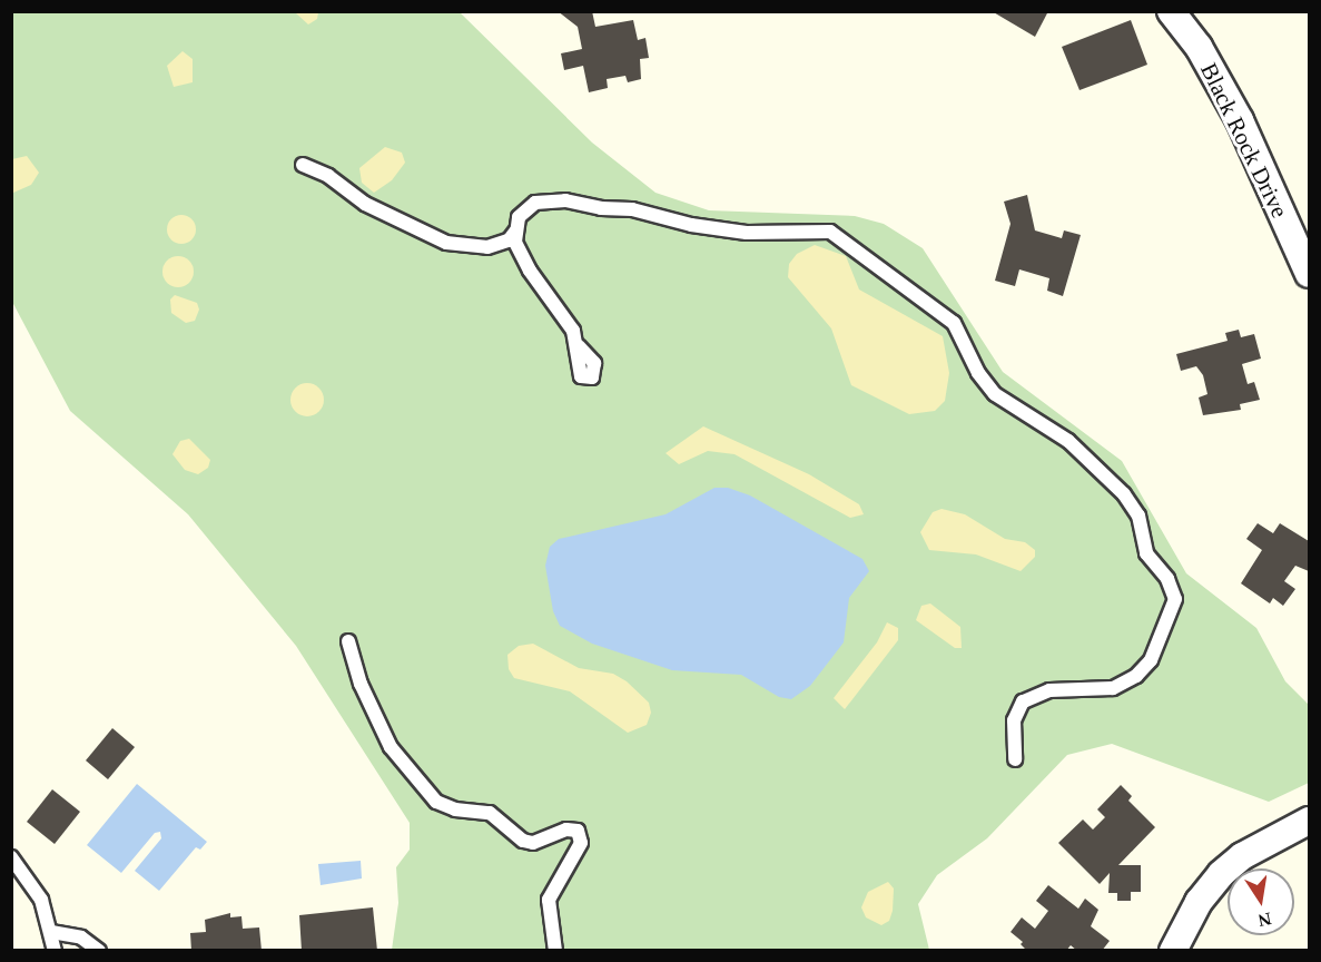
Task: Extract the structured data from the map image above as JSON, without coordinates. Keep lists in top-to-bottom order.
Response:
{
  "streets": {
    "street": ["Black Rock Drive"]
  },
  "north": "bottom"
}
